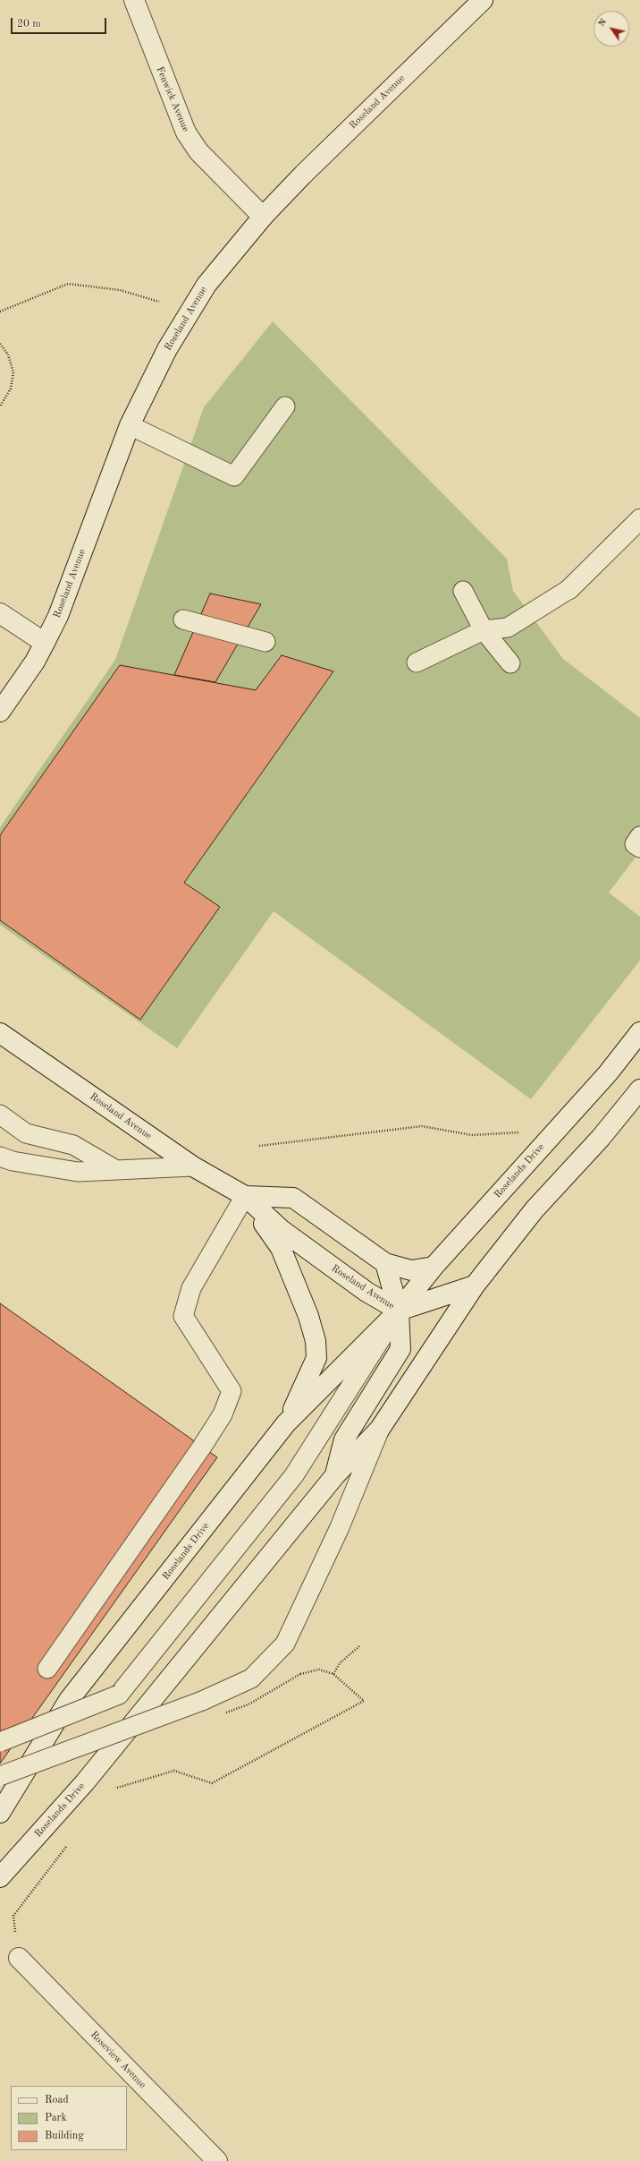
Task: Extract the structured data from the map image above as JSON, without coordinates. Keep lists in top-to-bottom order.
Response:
{
  "streets": {
    "street": [
      "Fenwick Avenue",
      "Roseland Avenue",
      "Roselands Drive",
      "Roseview Avenue"
    ]
  },
  "crossings": [
    ["Fenwick Avenue", "Roseland Avenue"],
    ["Roseland Avenue", "Roselands Drive"]
  ],
  "legend": ["Road", "Park", "Building"],
  "scale_bar": "20 m",
  "north": "top left"
}
